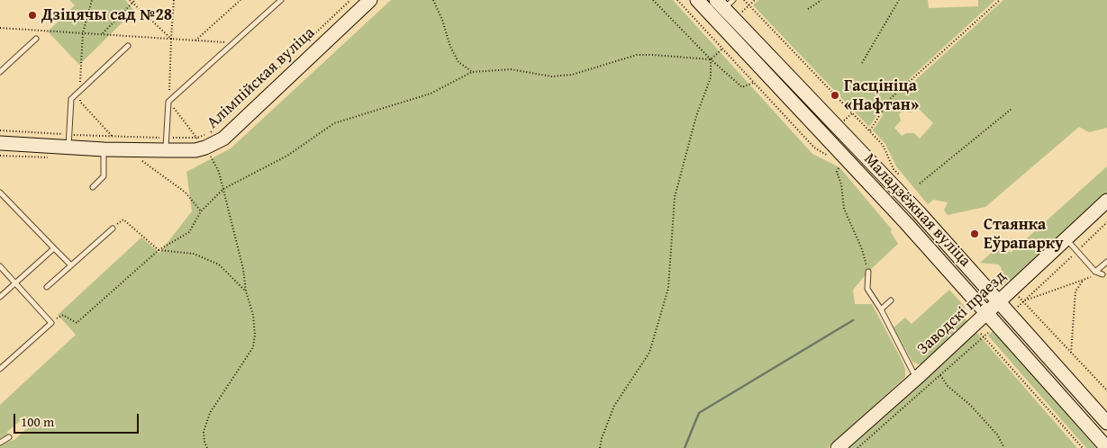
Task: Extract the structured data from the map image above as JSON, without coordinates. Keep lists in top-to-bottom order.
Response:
{
  "streets": {
    "main road": ["Алімпійская вуліца", "Маладзёжная вуліца", "Заводскі праезд"]
  },
  "crossings": [
    ["Маладзёжная вуліца", "Заводскі праезд"]
  ],
  "places": ["Дзіцячы сад №28", "Гасцініца «Нафтан»", "Стаянка Еўрапарку"],
  "scale_bar": "100 m"
}
